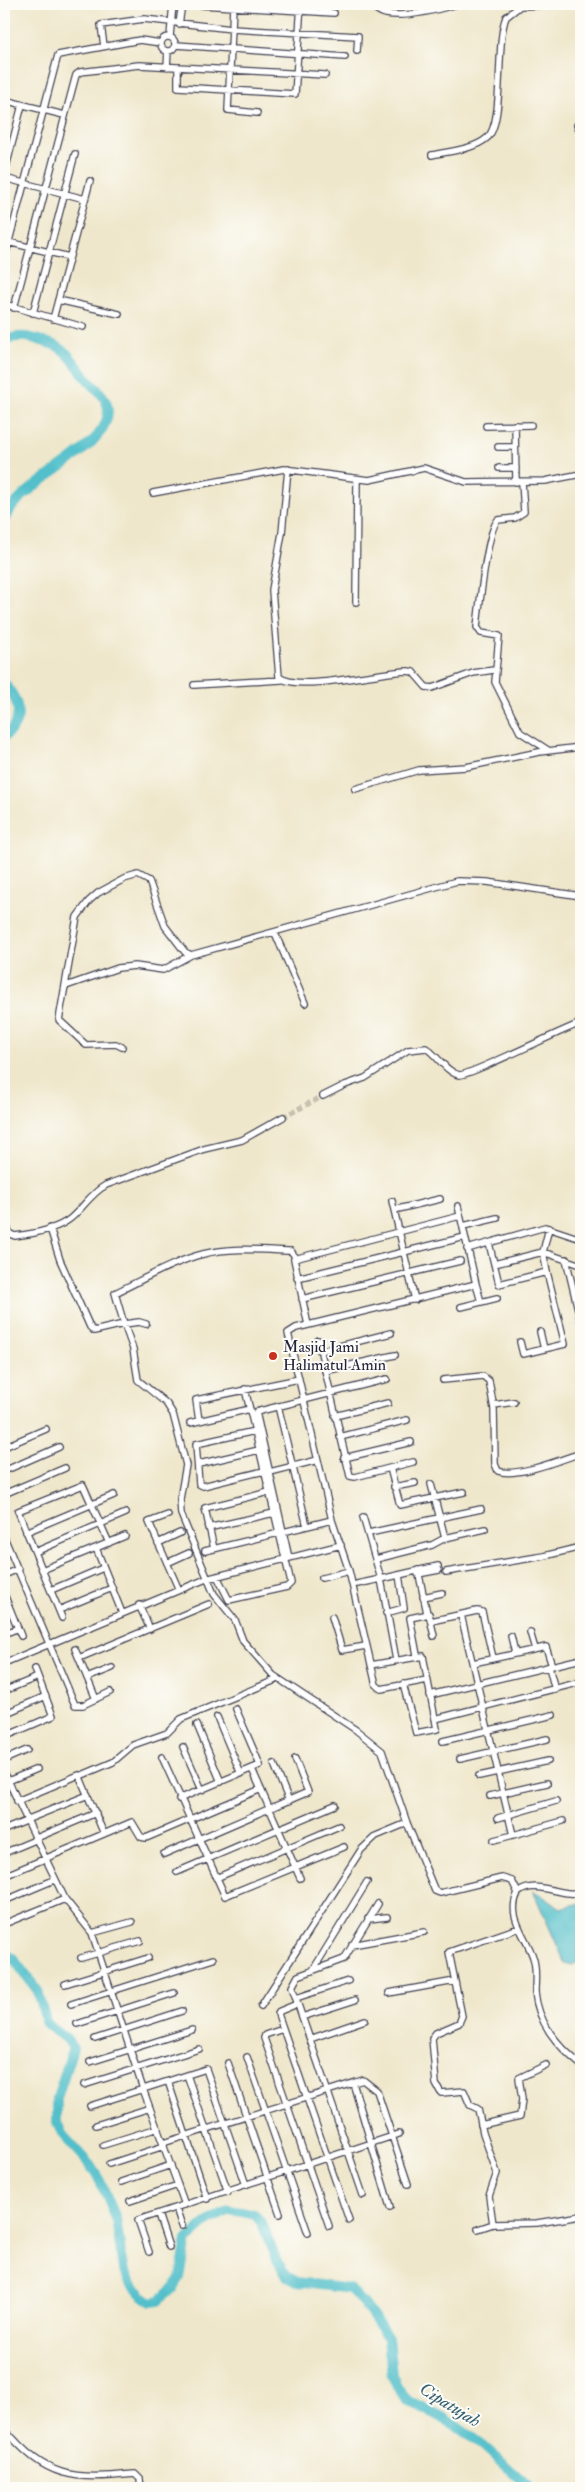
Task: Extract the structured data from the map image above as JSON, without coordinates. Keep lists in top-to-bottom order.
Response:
{
  "water": ["Cipatujah"],
  "places": ["Masjid Jami Halimatul Amin"]
}
